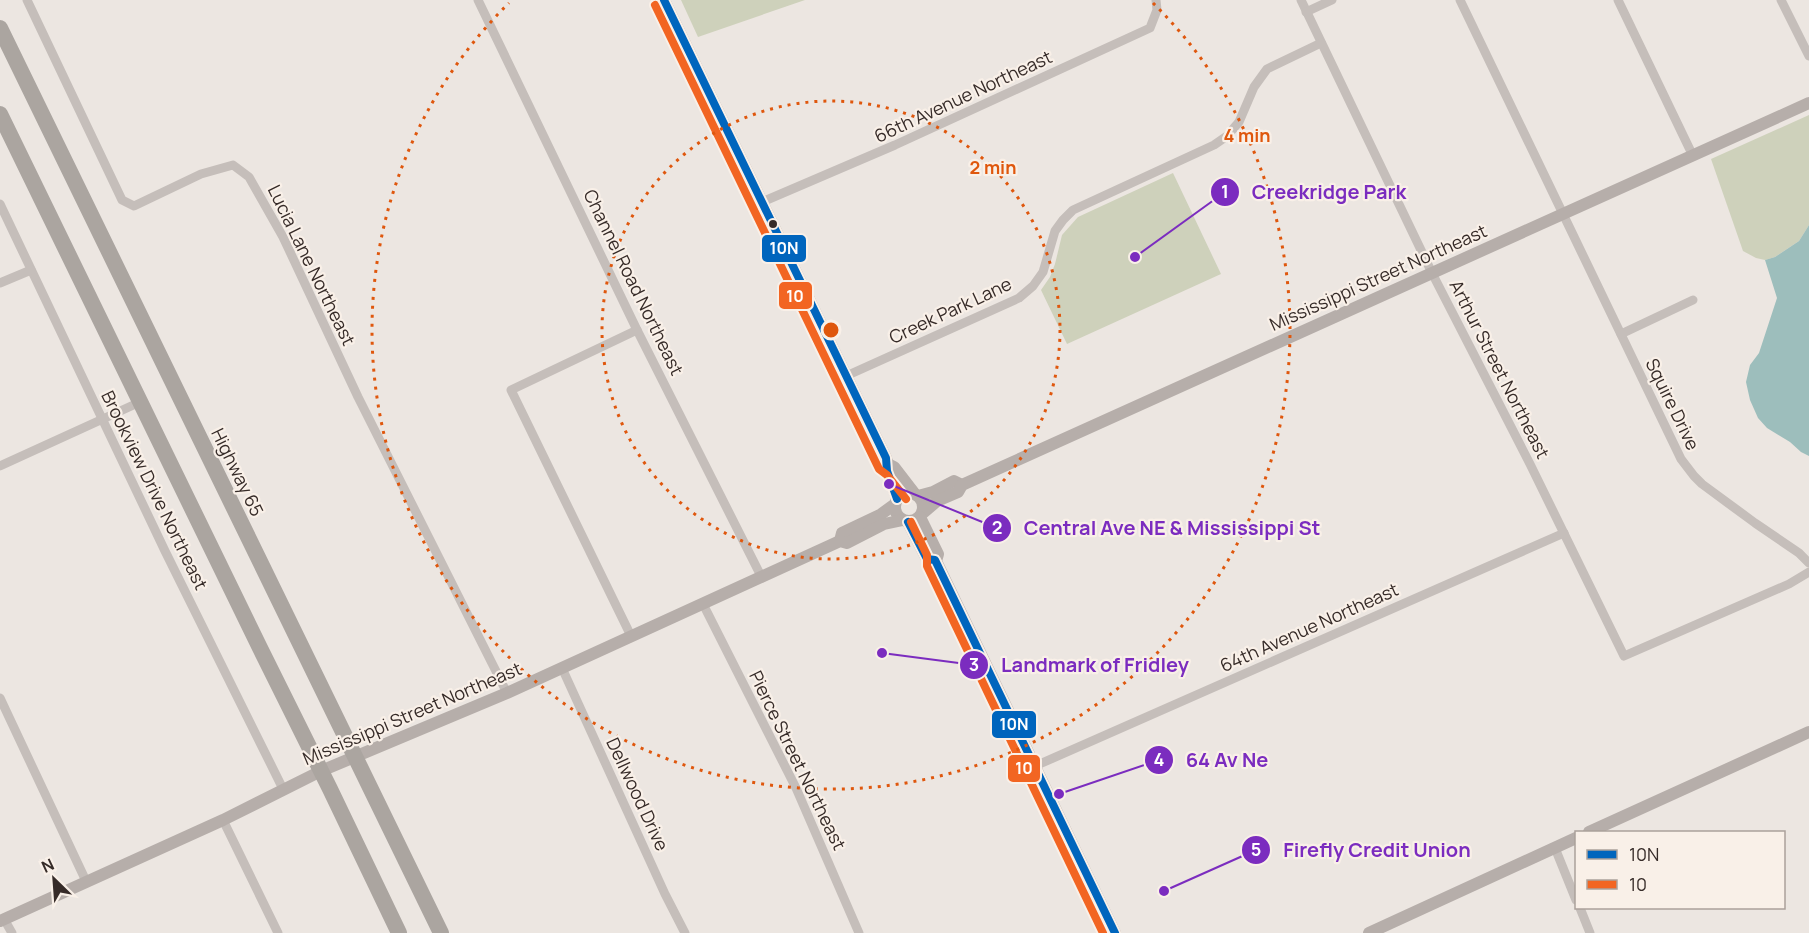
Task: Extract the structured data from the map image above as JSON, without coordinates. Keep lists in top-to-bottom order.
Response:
{
  "streets": {
    "highway": ["Highway 65"],
    "street": [
      "66th Avenue Northeast",
      "Lucia Lane Northeast",
      "Mississippi Street Northeast",
      "Channel Road Northeast",
      "Creek Park Lane",
      "Arthur Street Northeast",
      "Squire Drive",
      "Brookview Drive Northeast",
      "64th Avenue Northeast",
      "Pierce Street Northeast",
      "Dellwood Drive"
    ]
  },
  "crossings": [
    ["Lucia Lane Northeast", "Mississippi Street Northeast"],
    ["Mississippi Street Northeast", "Channel Road Northeast"],
    ["Mississippi Street Northeast", "Arthur Street Northeast"],
    ["Mississippi Street Northeast", "Squire Drive"],
    ["Mississippi Street Northeast", "Highway 65"],
    ["Mississippi Street Northeast", "Brookview Drive Northeast"],
    ["Mississippi Street Northeast", "Pierce Street Northeast"],
    ["Mississippi Street Northeast", "Dellwood Drive"],
    ["Creek Park Lane", "Arthur Street Northeast"],
    ["Arthur Street Northeast", "64th Avenue Northeast"]
  ],
  "places": [
    "Creekridge Park",
    "Central Ave NE & Mississippi St",
    "Landmark of Fridley",
    "64 Av Ne",
    "Firefly Credit Union"
  ],
  "lines": ["transit line 10N", "transit line 10"],
  "legend": ["10N", "10"],
  "north": "top left",
  "rings": ["4 min", "2 min"]
}
